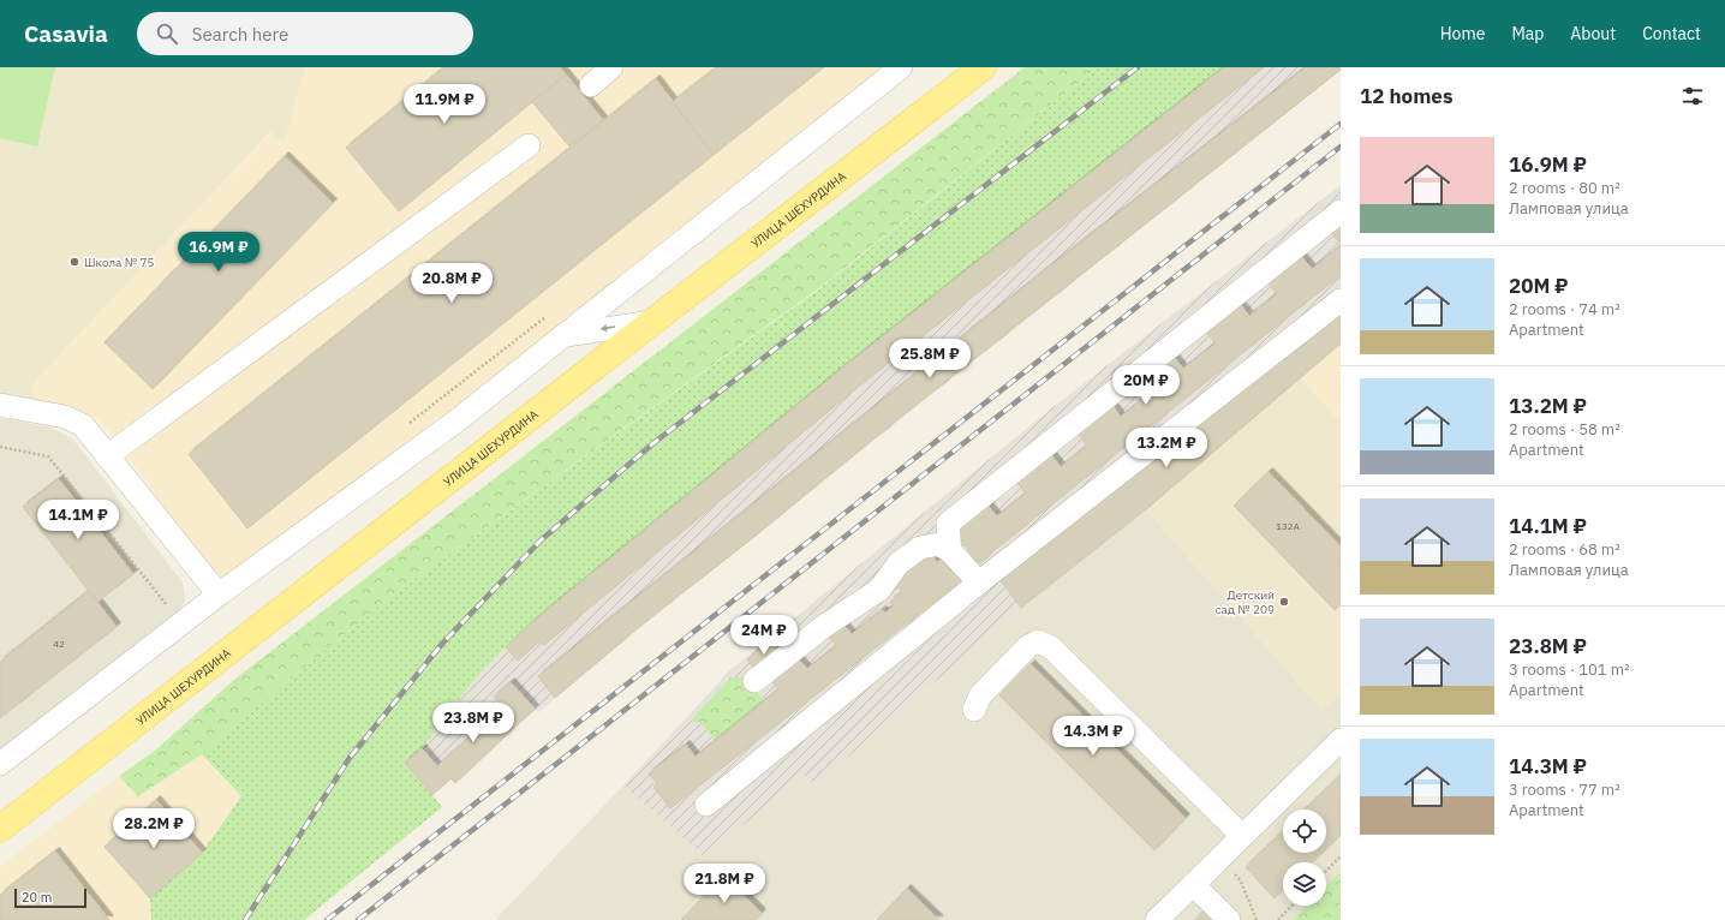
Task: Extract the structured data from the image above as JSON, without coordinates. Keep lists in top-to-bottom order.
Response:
{
  "streets": {
    "main road": ["УЛИЦА ШЕХУРДИНА"]
  },
  "places": ["Школа № 75", "Детский сад № 209"],
  "house_numbers": ["132А", "42"],
  "scale_bar": "20 m",
  "page": {
    "header": "Casavia",
    "search": "Search here",
    "nav": [
      "Home",
      "Map",
      "About",
      "Contact"
    ],
    "heading": "12 homes",
    "price": [
      "11.9M ₽",
      "16.9M ₽",
      "20.8M ₽",
      "25.8M ₽",
      "20M ₽",
      "13.2M ₽",
      "14.1M ₽",
      "24M ₽",
      "23.8M ₽",
      "14.3M ₽",
      "28.2M ₽",
      "21.8M ₽"
    ],
    "list": [
      {
        "name": "16.9M ₽",
        "note": "2 rooms · 80 m² · Ламповая улица"
      },
      {
        "name": "20M ₽",
        "note": "2 rooms · 74 m² · Apartment"
      },
      {
        "name": "13.2M ₽",
        "note": "2 rooms · 58 m² · Apartment"
      },
      {
        "name": "14.1M ₽",
        "note": "2 rooms · 68 m² · Ламповая улица"
      },
      {
        "name": "23.8M ₽",
        "note": "3 rooms · 101 m² · Apartment"
      },
      {
        "name": "14.3M ₽",
        "note": "3 rooms · 77 m² · Apartment"
      }
    ],
    "scale": "20 m"
  }
}
